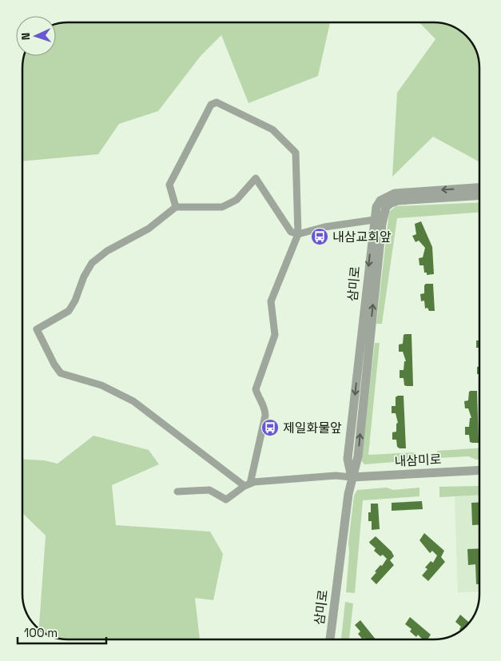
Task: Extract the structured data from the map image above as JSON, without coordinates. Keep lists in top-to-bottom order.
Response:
{
  "streets": {
    "street": ["삼미로", "내삼미로"]
  },
  "crossings": [
    ["삼미로", "내삼미로"]
  ],
  "places": {
    "bus stop": ["내삼교회앞", "제일화물앞"]
  },
  "scale_bar": "100 m",
  "north": "left"
}
